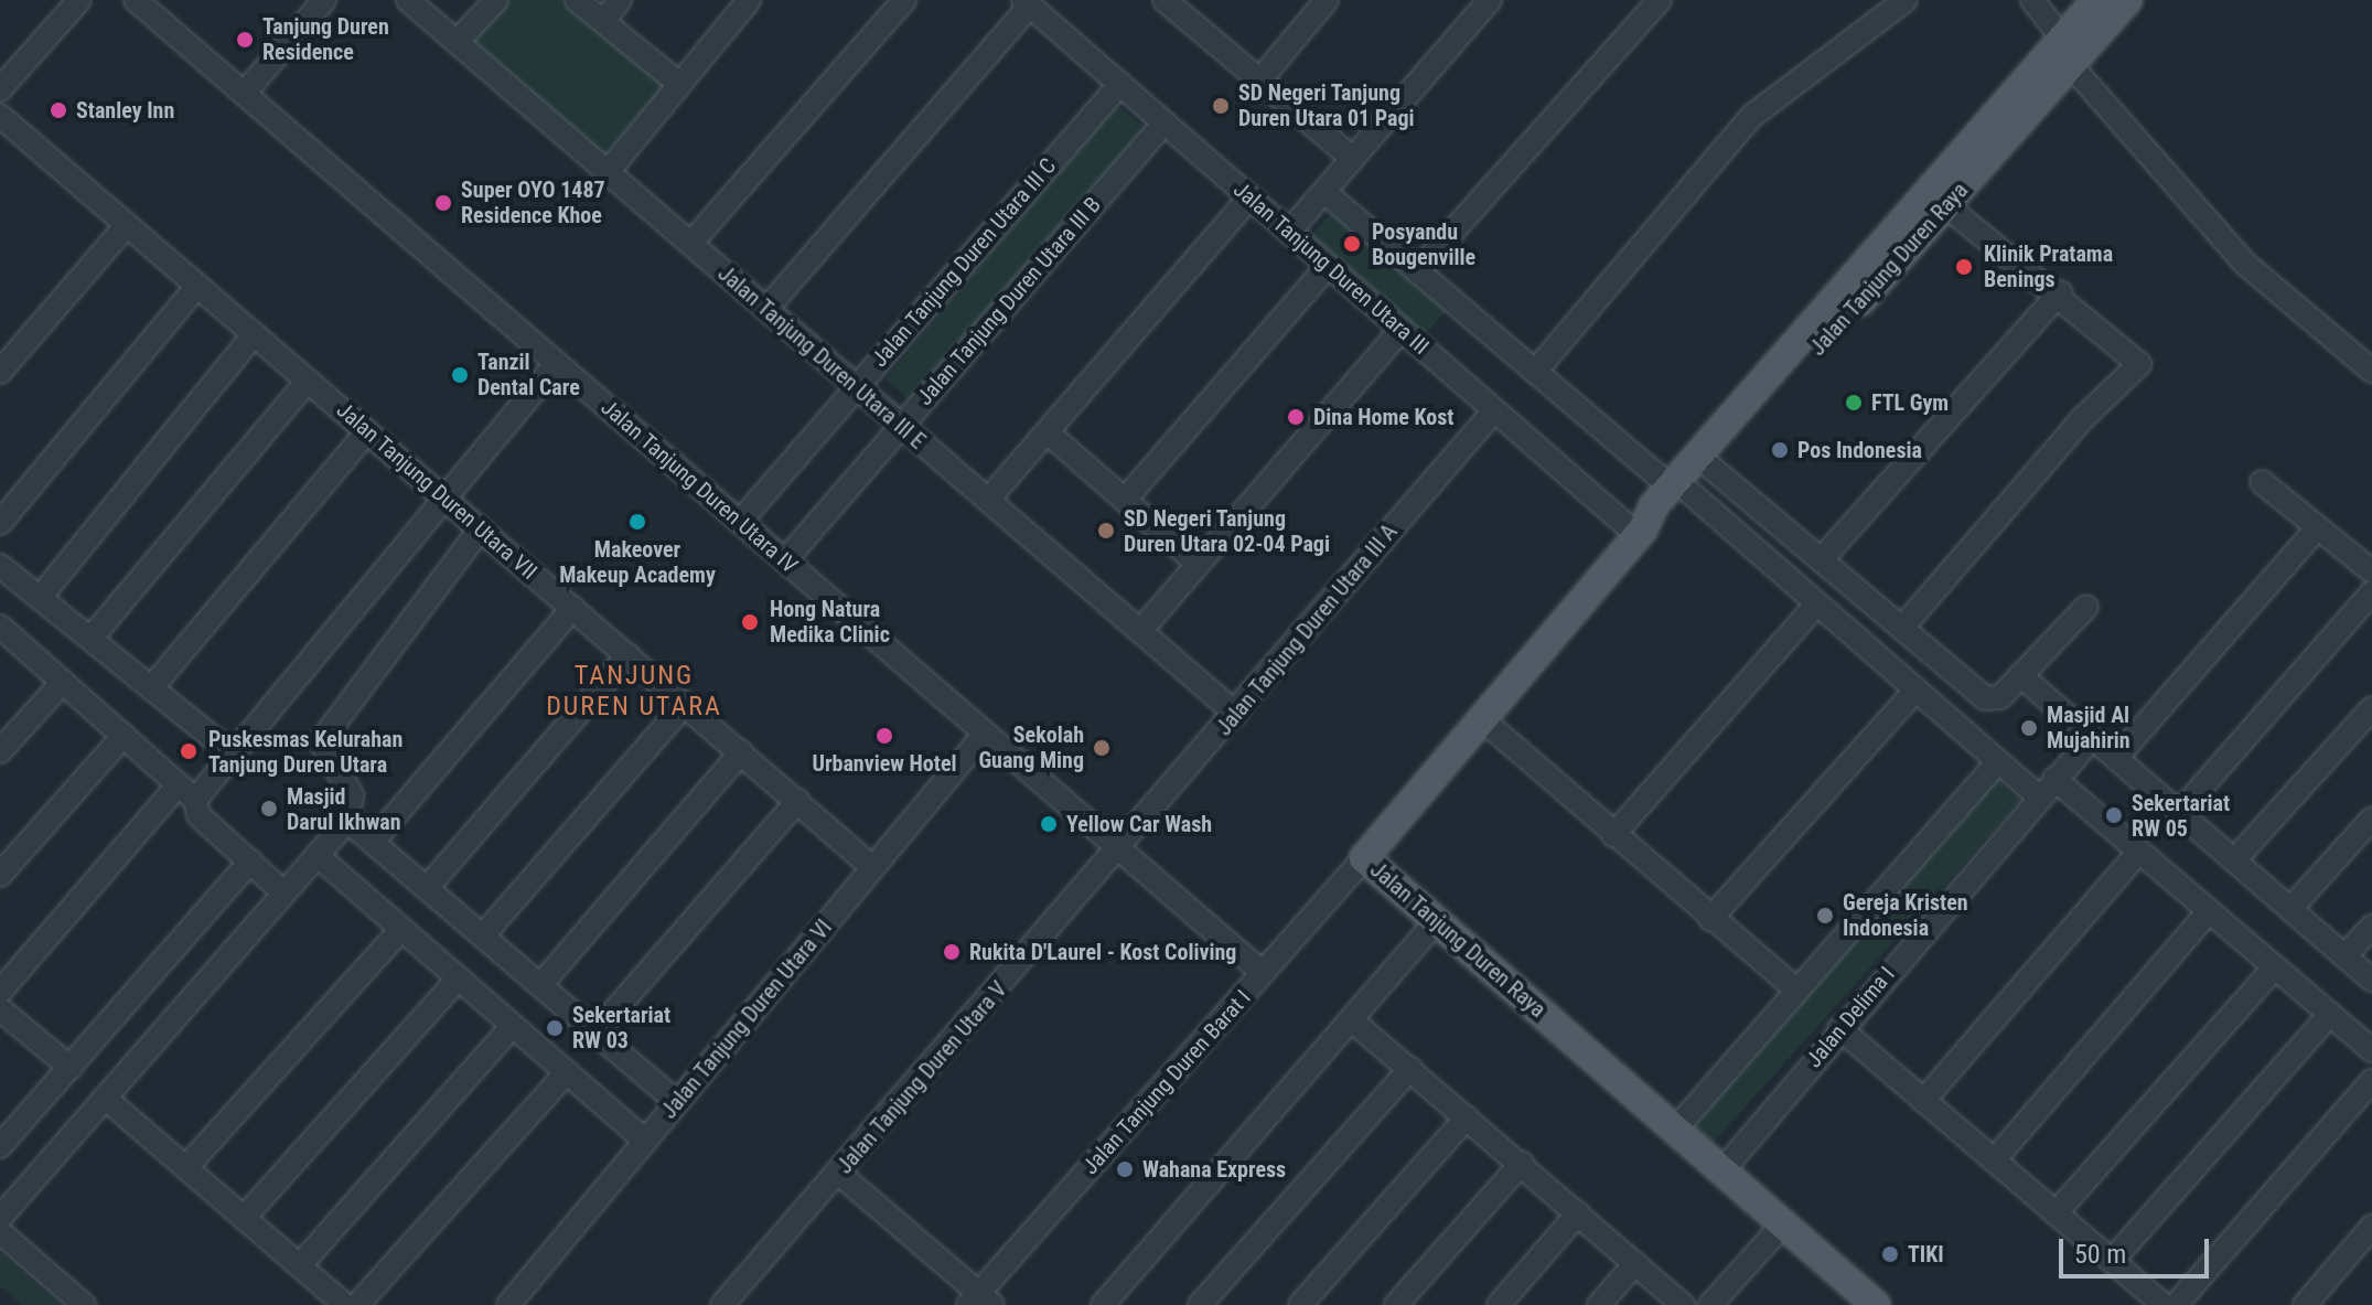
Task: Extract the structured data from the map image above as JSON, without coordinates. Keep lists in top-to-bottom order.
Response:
{
  "streets": {
    "main road": ["Jalan Tanjung Duren Raya"],
    "street": [
      "Jalan Tanjung Duren Utara III C",
      "Jalan Tanjung Duren Utara III",
      "Jalan Tanjung Duren Utara III B",
      "Jalan Tanjung Duren Utara III E",
      "Jalan Tanjung Duren Utara IV",
      "Jalan Tanjung Duren Utara VII",
      "Jalan Tanjung Duren Utara III A",
      "Jalan Delima I",
      "Jalan Tanjung Duren Utara VI",
      "Jalan Tanjung Duren Utara V",
      "Jalan Tanjung Duren Barat I"
    ]
  },
  "crossings": [
    ["Jalan Tanjung Duren Utara III C", "Jalan Tanjung Duren Utara III"],
    ["Jalan Tanjung Duren Utara III C", "Jalan Tanjung Duren Utara III E"],
    ["Jalan Tanjung Duren Utara III C", "Jalan Tanjung Duren Utara IV"],
    ["Jalan Tanjung Duren Utara III", "Jalan Tanjung Duren Raya"],
    ["Jalan Tanjung Duren Utara III", "Jalan Tanjung Duren Utara III B"],
    ["Jalan Tanjung Duren Utara III", "Jalan Tanjung Duren Utara III A"],
    ["Jalan Tanjung Duren Raya", "Jalan Delima I"],
    ["Jalan Tanjung Duren Raya", "Jalan Tanjung Duren Barat I"],
    ["Jalan Tanjung Duren Utara III B", "Jalan Tanjung Duren Utara III E"],
    ["Jalan Tanjung Duren Utara III B", "Jalan Tanjung Duren Utara IV"],
    ["Jalan Tanjung Duren Utara III E", "Jalan Tanjung Duren Utara III A"],
    ["Jalan Tanjung Duren Utara IV", "Jalan Tanjung Duren Utara III A"],
    ["Jalan Tanjung Duren Utara IV", "Jalan Tanjung Duren Utara VI"],
    ["Jalan Tanjung Duren Utara IV", "Jalan Tanjung Duren Utara V"],
    ["Jalan Tanjung Duren Utara IV", "Jalan Tanjung Duren Barat I"],
    ["Jalan Tanjung Duren Utara VII", "Jalan Tanjung Duren Utara VI"],
    ["Jalan Tanjung Duren Utara III A", "Jalan Tanjung Duren Utara V"]
  ],
  "districts": ["TANJUNG DUREN UTARA"],
  "places": [
    "Tanjung Duren Residence",
    "SD Negeri Tanjung Duren Utara 01 Pagi",
    "Stanley Inn",
    "Super OYO 1487 Residence Khoe",
    "Posyandu Bougenville",
    "Klinik Pratama Benings",
    "Tanzil Dental Care",
    "FTL Gym",
    "Dina Home Kost",
    "Pos Indonesia",
    "Makeover Makeup Academy",
    "SD Negeri Tanjung Duren Utara 02-04 Pagi",
    "Hong Natura Medika Clinic",
    "Masjid Al Mujahirin",
    "Urbanview Hotel",
    "Sekolah Guang Ming",
    "Puskesmas Kelurahan Tanjung Duren Utara",
    "Masjid Darul Ikhwan",
    "Sekertariat RW 05",
    "Yellow Car Wash",
    "Gereja Kristen Indonesia",
    "Rukita D'Laurel - Kost Coliving",
    "Sekertariat RW 03",
    "Wahana Express",
    "TIKI"
  ],
  "scale_bar": "50 m"
}
